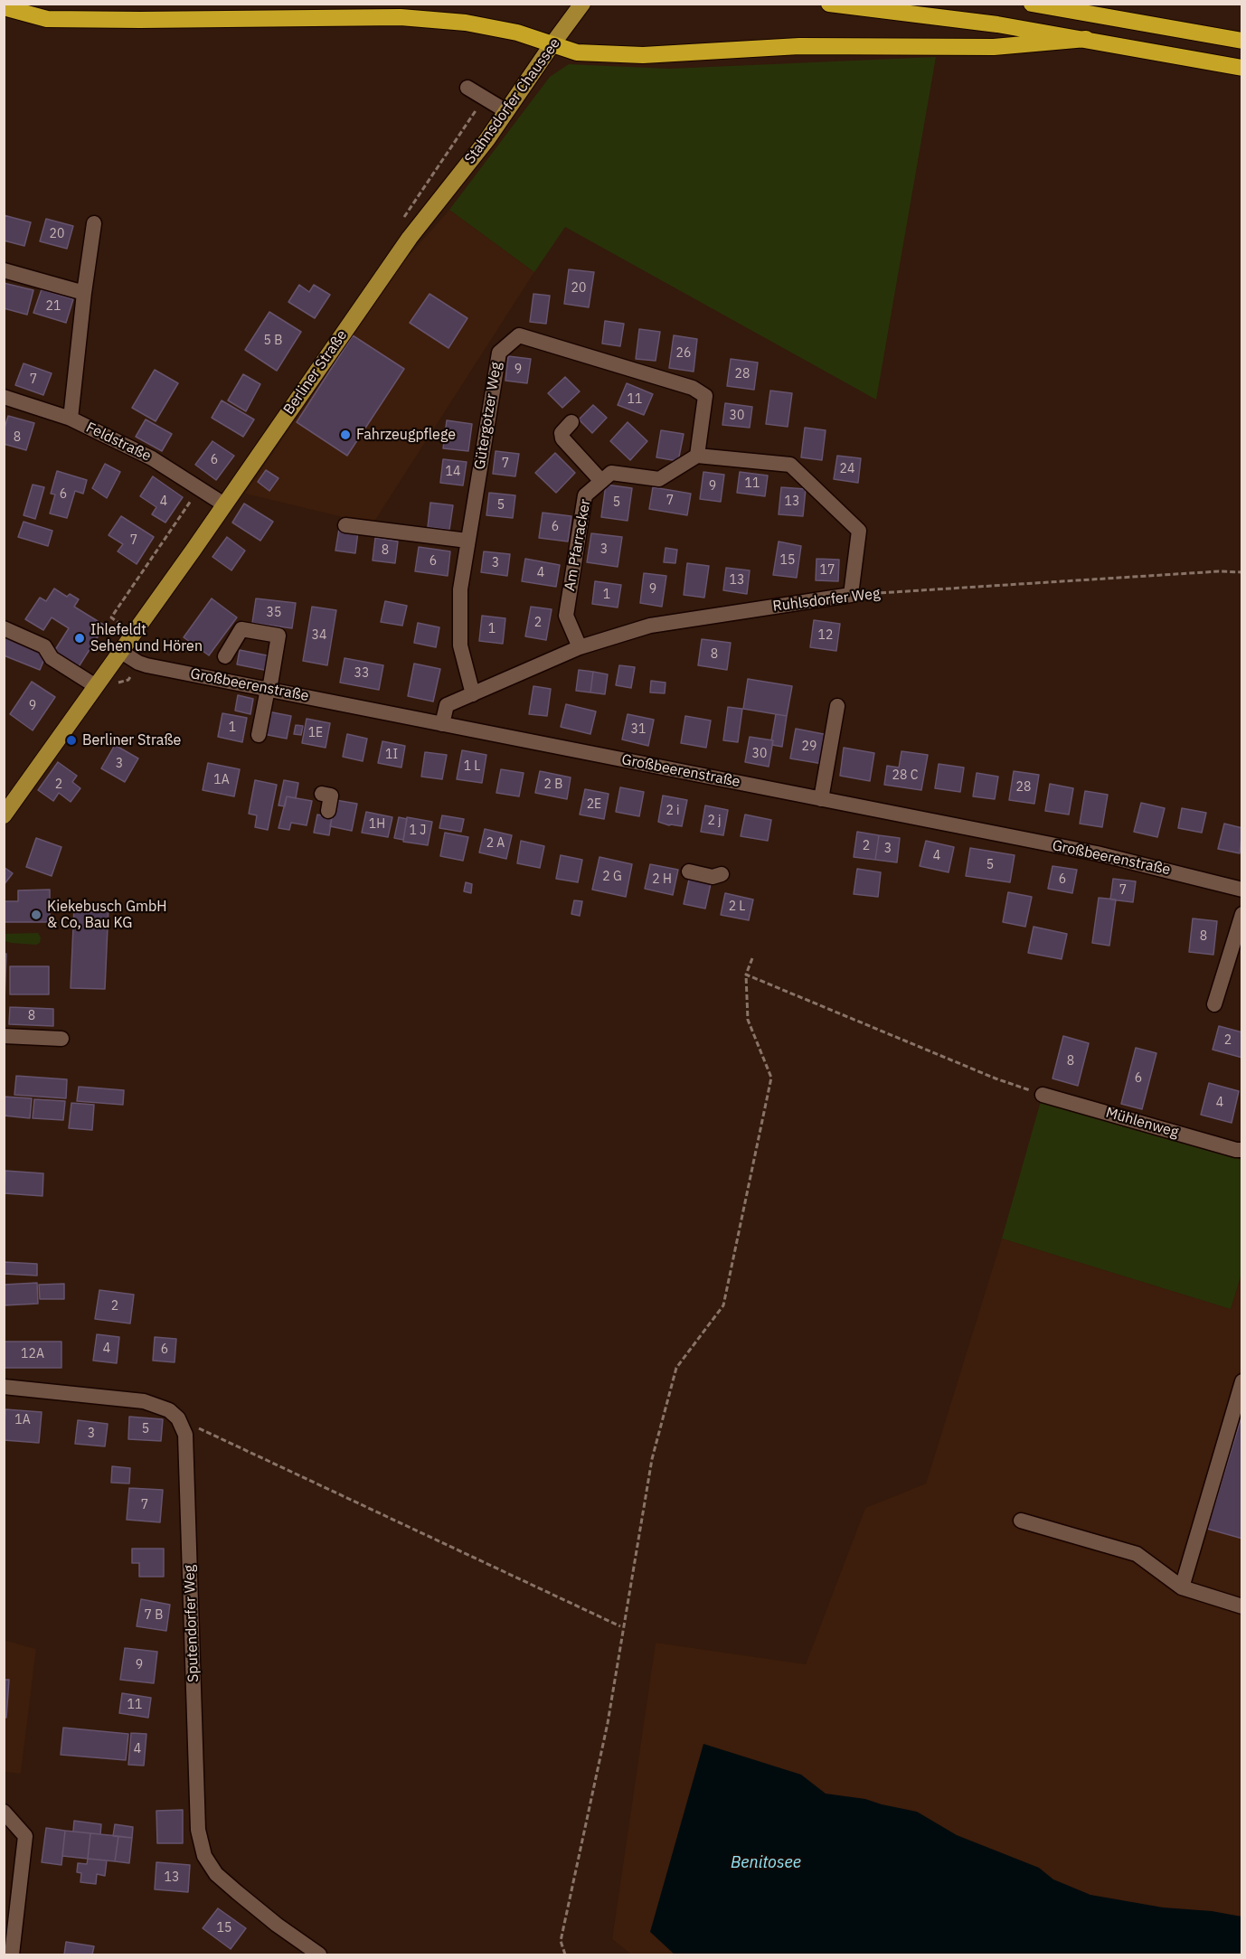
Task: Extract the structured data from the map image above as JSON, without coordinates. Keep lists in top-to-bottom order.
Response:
{
  "streets": {
    "main road": ["Stahnsdorfer Chaussee", "Berliner Straße"],
    "street": [
      "Gütergotzer Weg",
      "Feldstraße",
      "Am Pfarracker",
      "Ruhlsdorfer Weg",
      "Großbeerenstraße",
      "Mühlenweg",
      "Sputendorfer Weg"
    ]
  },
  "crossings": [
    ["Stahnsdorfer Chaussee", "Berliner Straße"],
    ["Berliner Straße", "Feldstraße"],
    ["Berliner Straße", "Großbeerenstraße"],
    ["Gütergotzer Weg", "Am Pfarracker"],
    ["Gütergotzer Weg", "Ruhlsdorfer Weg"],
    ["Am Pfarracker", "Ruhlsdorfer Weg"],
    ["Ruhlsdorfer Weg", "Großbeerenstraße"]
  ],
  "water": ["Benitosee"],
  "places": [
    "Fahrzeugpflege",
    "Ihlefeldt Sehen und Hören",
    "Berliner Straße",
    "Kiekebusch GmbH & Co, Bau KG"
  ],
  "house_numbers": [
    "20",
    "20",
    "21",
    "5 B",
    "26",
    "9",
    "28",
    "7",
    "11",
    "30",
    "8",
    "6",
    "7",
    "24",
    "14",
    "11",
    "9",
    "6",
    "7",
    "4",
    "13",
    "5",
    "5",
    "6",
    "7",
    "3",
    "8",
    "15",
    "6",
    "3",
    "17",
    "4",
    "13",
    "9",
    "1",
    "35",
    "2",
    "1",
    "34",
    "12",
    "8",
    "33",
    "9",
    "1",
    "31",
    "1E",
    "29",
    "30",
    "1I",
    "3",
    "1 L",
    "28 C",
    "1A",
    "2",
    "2 B",
    "28",
    "2E",
    "2 i",
    "2 j",
    "1H",
    "1 J",
    "2 A",
    "2",
    "3",
    "4",
    "5",
    "2 G",
    "2 H",
    "6",
    "7",
    "2 L",
    "8",
    "8",
    "2",
    "8",
    "6",
    "4",
    "2",
    "4",
    "6",
    "12A",
    "1A",
    "5",
    "3",
    "7",
    "7 B",
    "9",
    "11",
    "4",
    "13",
    "15"
  ]
}
